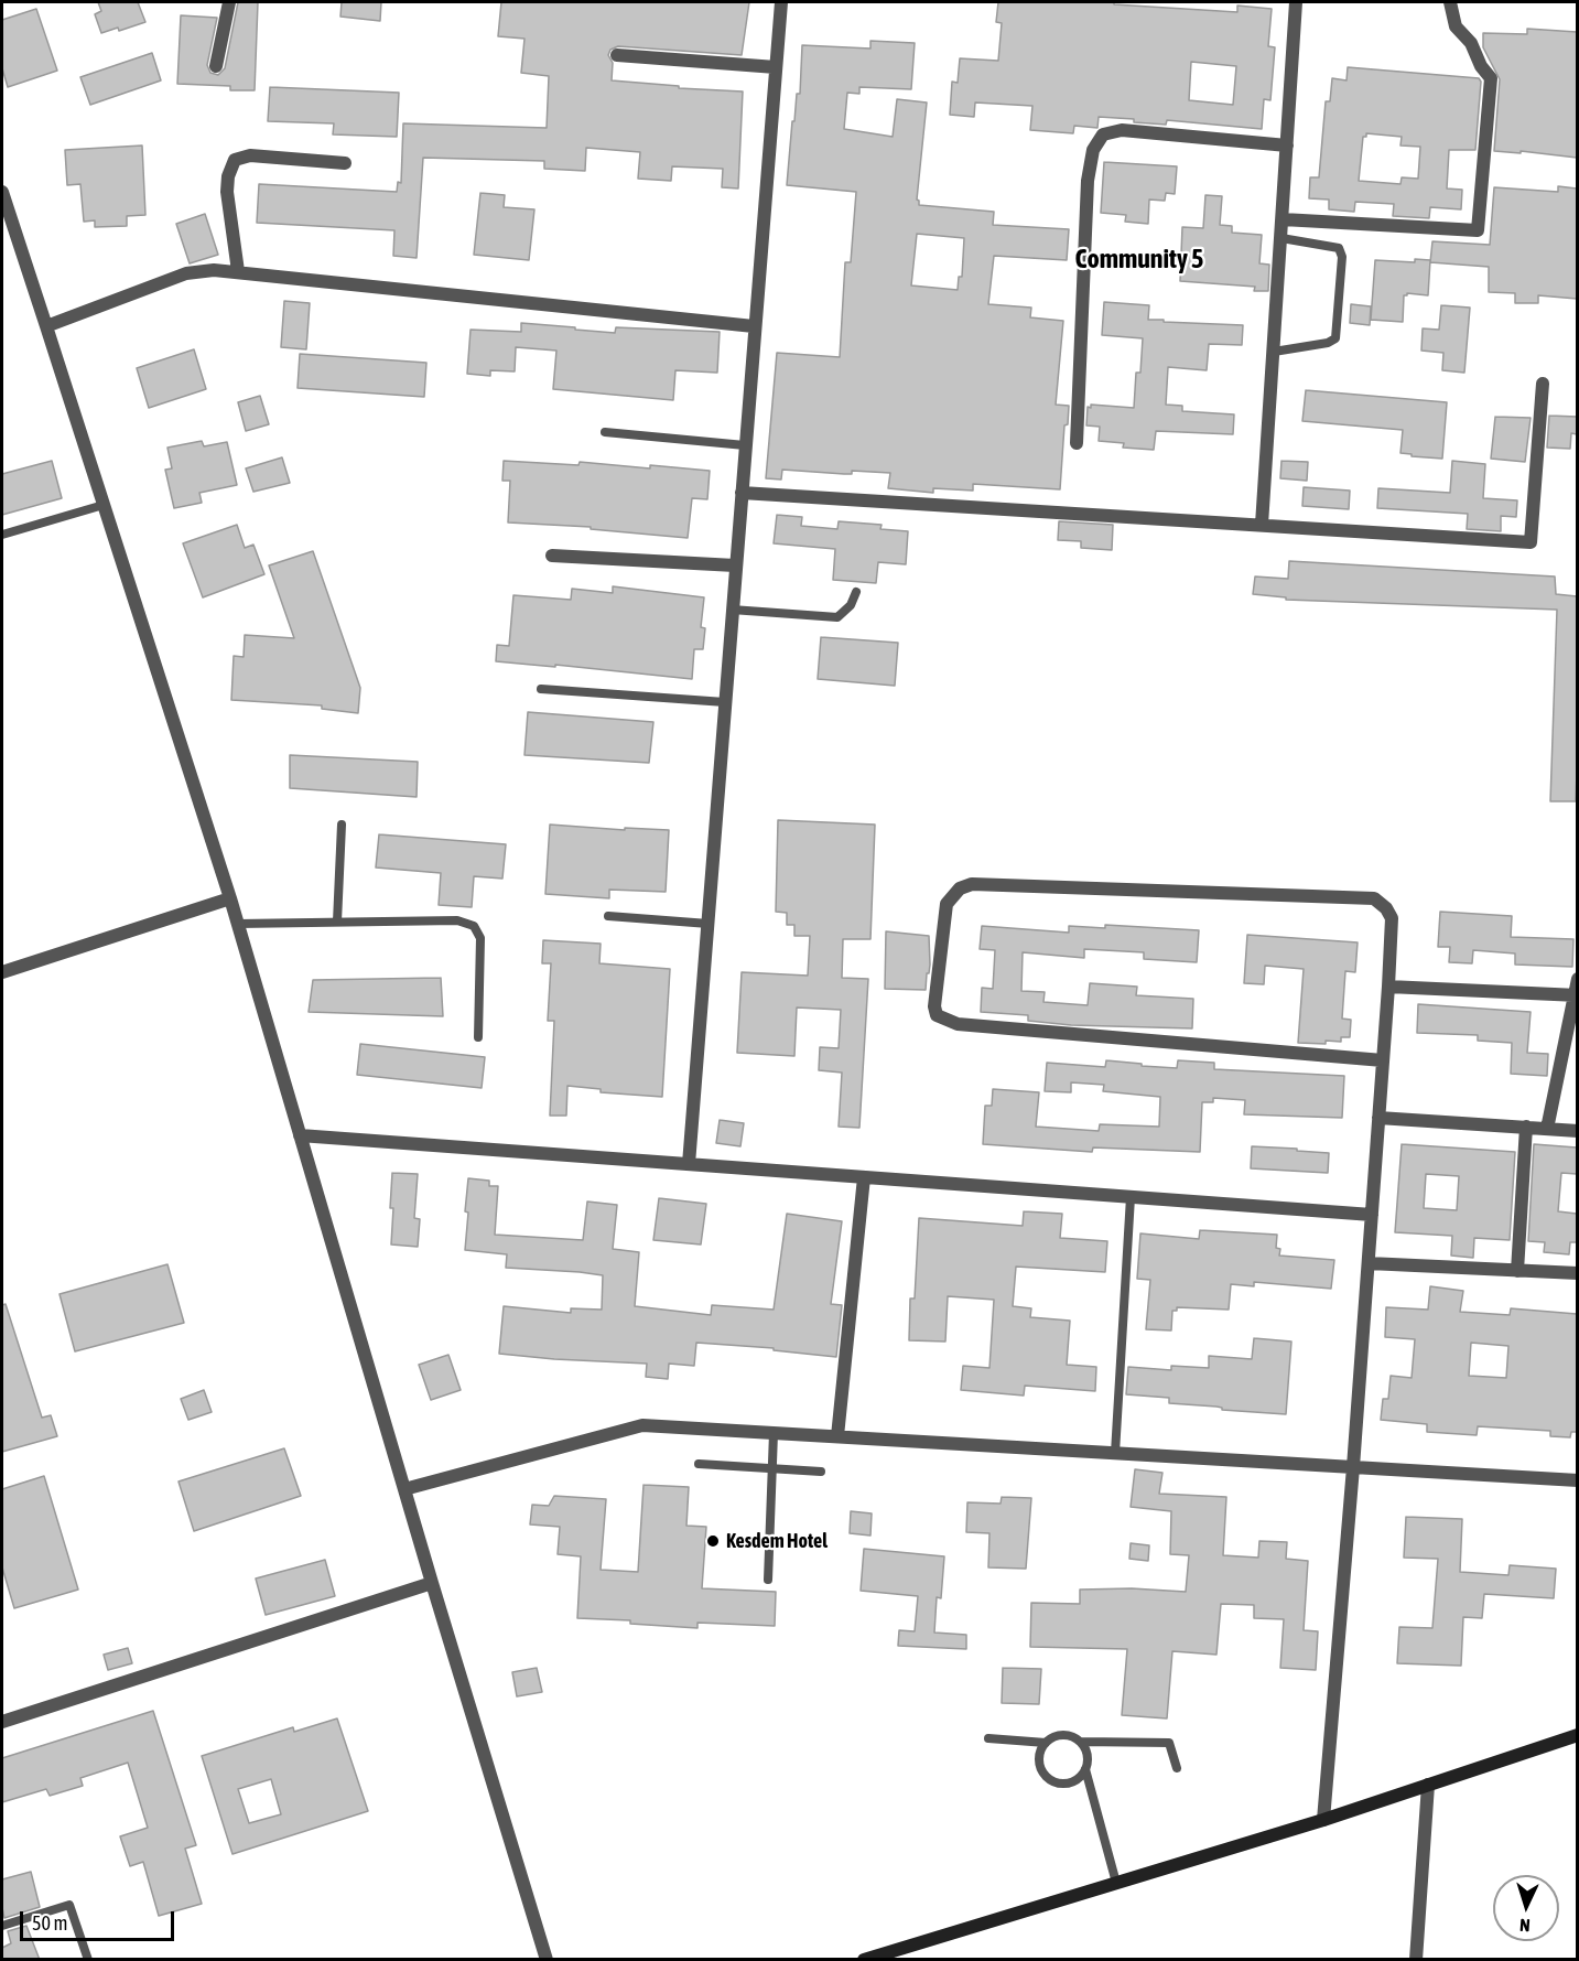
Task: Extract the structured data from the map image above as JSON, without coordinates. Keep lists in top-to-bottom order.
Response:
{
  "districts": ["Community 5"],
  "places": ["Kesdem Hotel"],
  "scale_bar": "50 m",
  "north": "bottom"
}
